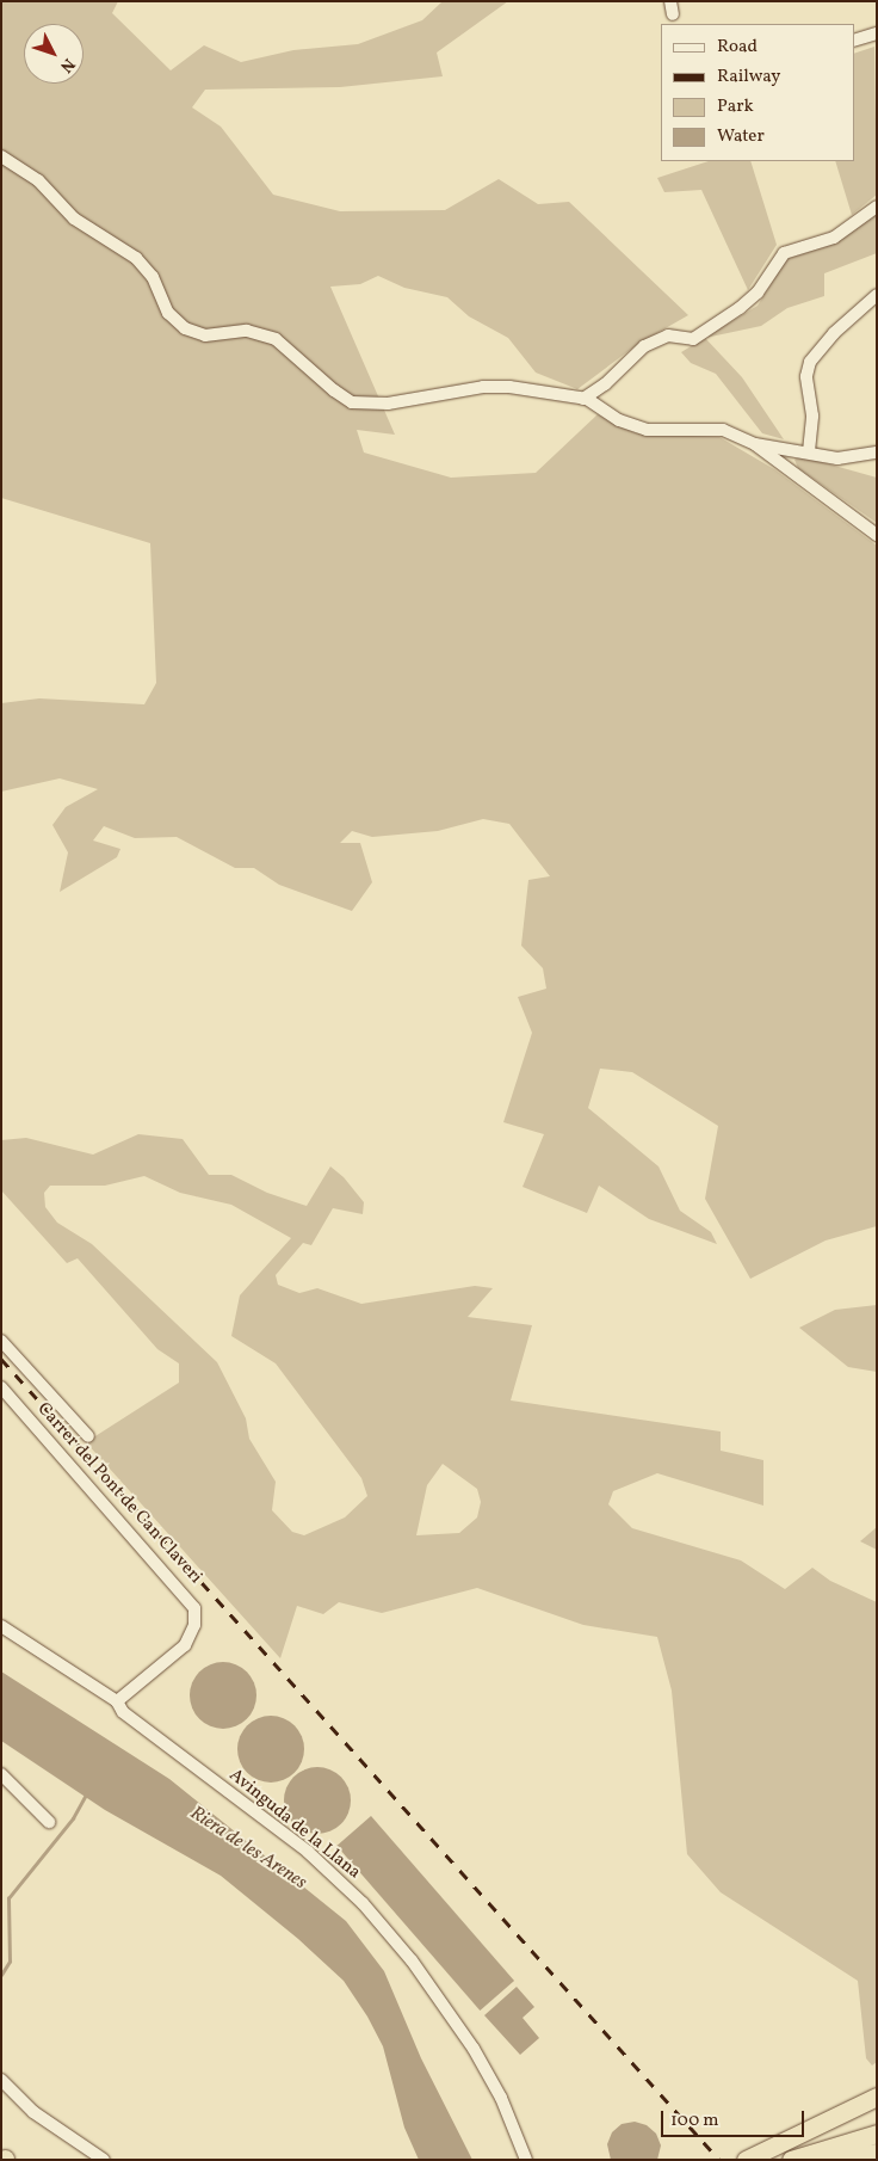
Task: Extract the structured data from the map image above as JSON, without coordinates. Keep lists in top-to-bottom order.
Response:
{
  "streets": {
    "street": ["Carrer del Pont de Can Claveri", "Avinguda de la Llana"]
  },
  "crossings": [
    ["Carrer del Pont de Can Claveri", "Avinguda de la Llana"]
  ],
  "water": ["Riera de les Arenes"],
  "legend": [
    "Road",
    "Railway",
    "Park",
    "Water"
  ],
  "scale_bar": "100 m",
  "north": "bottom right"
}
